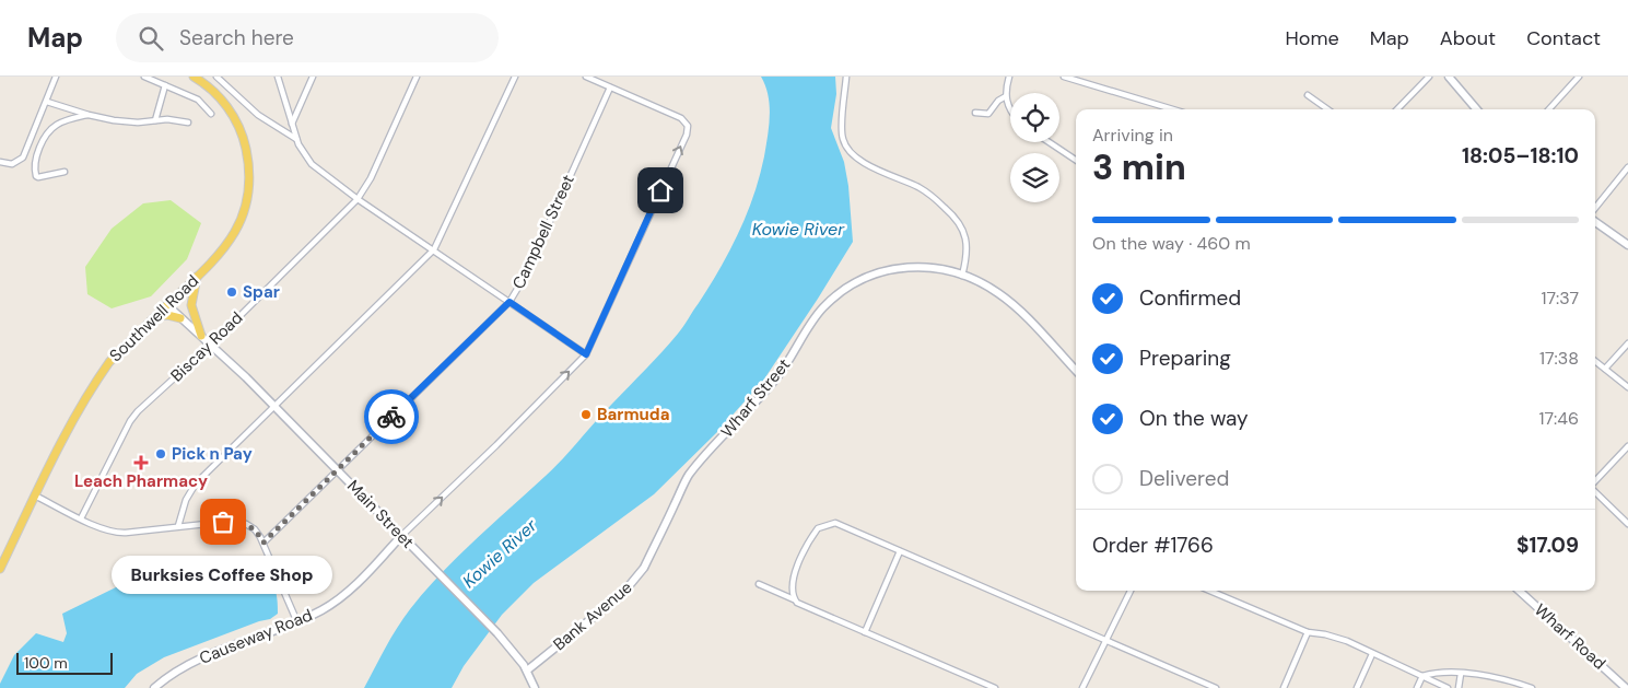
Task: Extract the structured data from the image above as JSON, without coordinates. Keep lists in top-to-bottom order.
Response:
{
  "streets": {
    "main road": ["Southwell Road"],
    "street": [
      "Campbell Street",
      "Biscay Road",
      "Wharf Street",
      "Main Street",
      "Bank Avenue",
      "Causeway Road",
      "Wharf Road"
    ]
  },
  "crossings": [
    ["Campbell Street", "Main Street"],
    ["Southwell Road", "Main Street"],
    ["Biscay Road", "Main Street"],
    ["Wharf Street", "Bank Avenue"],
    ["Main Street", "Bank Avenue"],
    ["Main Street", "Causeway Road"]
  ],
  "water": ["Kowie River"],
  "places": {
    "other": [
      "Spar",
      "Barmuda",
      "Pick n Pay",
      "Burksies Coffee Shop"
    ],
    "health": ["Leach Pharmacy"]
  },
  "scale_bar": "100 m",
  "page": {
    "header": "Map",
    "search": "Search here",
    "nav": [
      "Home",
      "Map",
      "About",
      "Contact"
    ],
    "heading": ["3 min", "Arriving in", "18:05–18:10"],
    "panel": ["Order #1766", "$17.09"],
    "bar": "On the way · 460 m",
    "list": [
      ["Confirmed", "17:37"],
      ["Preparing", "17:38"],
      ["On the way", "17:46"],
      "Delivered"
    ],
    "bubble": "Burksies Coffee Shop",
    "scale": "100 m"
  }
}
